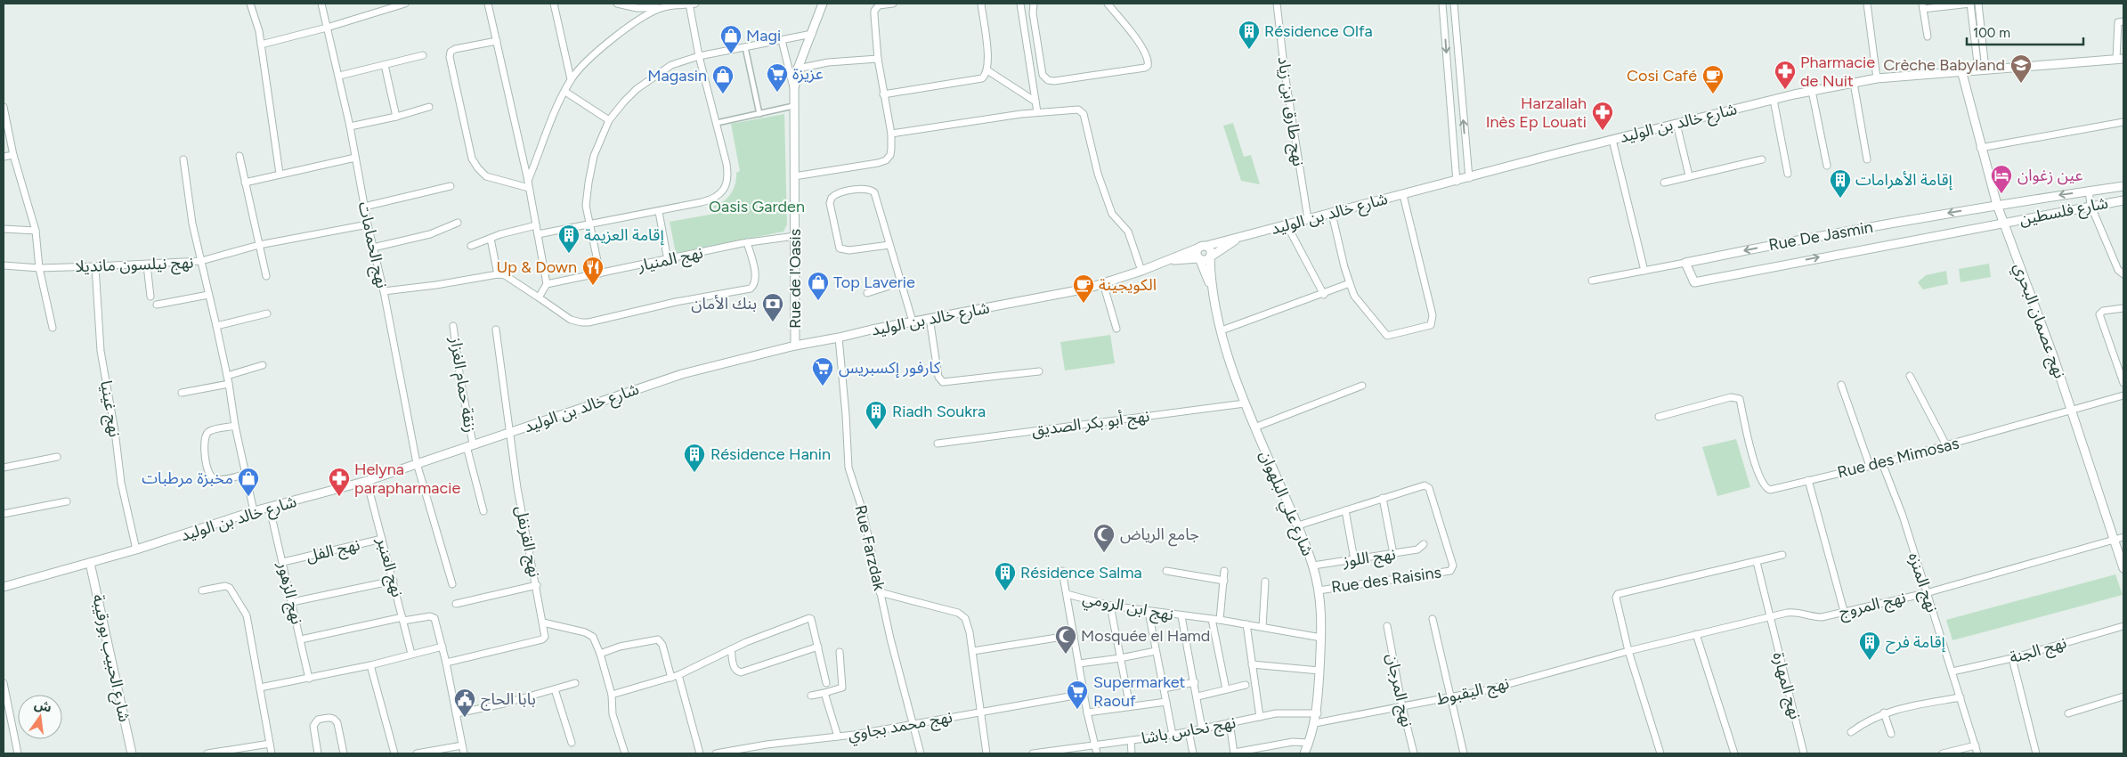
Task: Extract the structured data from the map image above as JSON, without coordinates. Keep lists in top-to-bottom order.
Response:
{
  "streets": {
    "street": [
      "نهج طارق ابن زياد",
      "شارع خالد بن الوليد",
      "شارع فلسطين",
      "Rue De Jasmin",
      "نهج الحمامات",
      "نهج المنيار",
      "نهج نيلسون مانديلا",
      "Rue de l'Oasis",
      "نهج عصمان البحري",
      "زنقة حمام الغزاز",
      "نهج غينيا",
      "نهج أبو بكر الصديق",
      "Rue des Mimosas",
      "شارع علي البلهوان",
      "نهج القرنفل",
      "Rue Farzdak",
      "نهج الفل",
      "نهج اللوز",
      "نهج العنبر",
      "Rue des Raisins",
      "نهج المنزه",
      "نهج الزهور",
      "نهج المروج",
      "نهج ابن الرومي",
      "نهج الجنة",
      "شارع الحبيب بورقيبة",
      "نهج المهارة",
      "نهج المرجان",
      "نهج اليقبوط",
      "نهج محمد بجاوي",
      "نهج نحاس باشا"
    ]
  },
  "crossings": [
    ["نهج طارق ابن زياد", "شارع خالد بن الوليد"],
    ["شارع خالد بن الوليد", "نهج الحمامات"],
    ["شارع خالد بن الوليد", "Rue de l'Oasis"],
    ["شارع خالد بن الوليد", "نهج عصمان البحري"],
    ["شارع خالد بن الوليد", "زنقة حمام الغزاز"],
    ["شارع خالد بن الوليد", "نهج غينيا"],
    ["شارع خالد بن الوليد", "شارع علي البلهوان"],
    ["شارع خالد بن الوليد", "نهج القرنفل"],
    ["شارع خالد بن الوليد", "Rue Farzdak"],
    ["شارع خالد بن الوليد", "نهج العنبر"],
    ["شارع خالد بن الوليد", "نهج الزهور"],
    ["شارع خالد بن الوليد", "شارع الحبيب بورقيبة"],
    ["شارع فلسطين", "Rue De Jasmin"],
    ["شارع فلسطين", "نهج عصمان البحري"],
    ["Rue De Jasmin", "نهج عصمان البحري"],
    ["نهج الحمامات", "نهج نيلسون مانديلا"],
    ["نهج المنيار", "Rue de l'Oasis"],
    ["نهج نيلسون مانديلا", "نهج غينيا"],
    ["نهج عصمان البحري", "Rue des Mimosas"],
    ["نهج عصمان البحري", "نهج المروج"],
    ["نهج أبو بكر الصديق", "شارع علي البلهوان"],
    ["Rue des Mimosas", "نهج المنزه"],
    ["شارع علي البلهوان", "نهج اللوز"],
    ["شارع علي البلهوان", "Rue des Raisins"],
    ["شارع علي البلهوان", "نهج ابن الرومي"],
    ["شارع علي البلهوان", "نهج اليقبوط"],
    ["شارع علي البلهوان", "نهج نحاس باشا"],
    ["Rue Farzdak", "نهج محمد بجاوي"],
    ["نهج الفل", "نهج العنبر"],
    ["نهج الفل", "نهج الزهور"],
    ["نهج المنزه", "نهج المروج"],
    ["نهج المنزه", "نهج الجنة"],
    ["نهج المروج", "نهج المهارة"],
    ["نهج المروج", "نهج اليقبوط"],
    ["نهج المرجان", "نهج اليقبوط"]
  ],
  "parks": ["Oasis Garden"],
  "places": {
    "building": [
      "Résidence Olfa",
      "إقامة الأهرامات",
      "إقامة العزيمة",
      "Riadh Soukra",
      "Résidence Hanin",
      "Résidence Salma",
      "إقامة فرح"
    ],
    "shop": [
      "Magi",
      "Magasin",
      "Top Laverie",
      "مخبزة مرطبات"
    ],
    "school or university": ["Crèche Babyland"],
    "pharmacy": ["Pharmacie de Nuit", "Harzallah Inès Ep Louati", "Helyna parapharmacie"],
    "supermarket": ["عزيزة", "كارفور إكسبريس", "Supermarket Raouf"],
    "cafe": ["Cosi Café", "الكويجينة"],
    "hotel": ["عين زغوان"],
    "restaurant": ["Up & Down"],
    "bank": ["بنك الأمان"],
    "mosque": ["جامع الرياض", "Mosquée el Hamd"],
    "public building": ["بابا الحاج"]
  },
  "scale_bar": "100 m",
  "north": "top"
}
